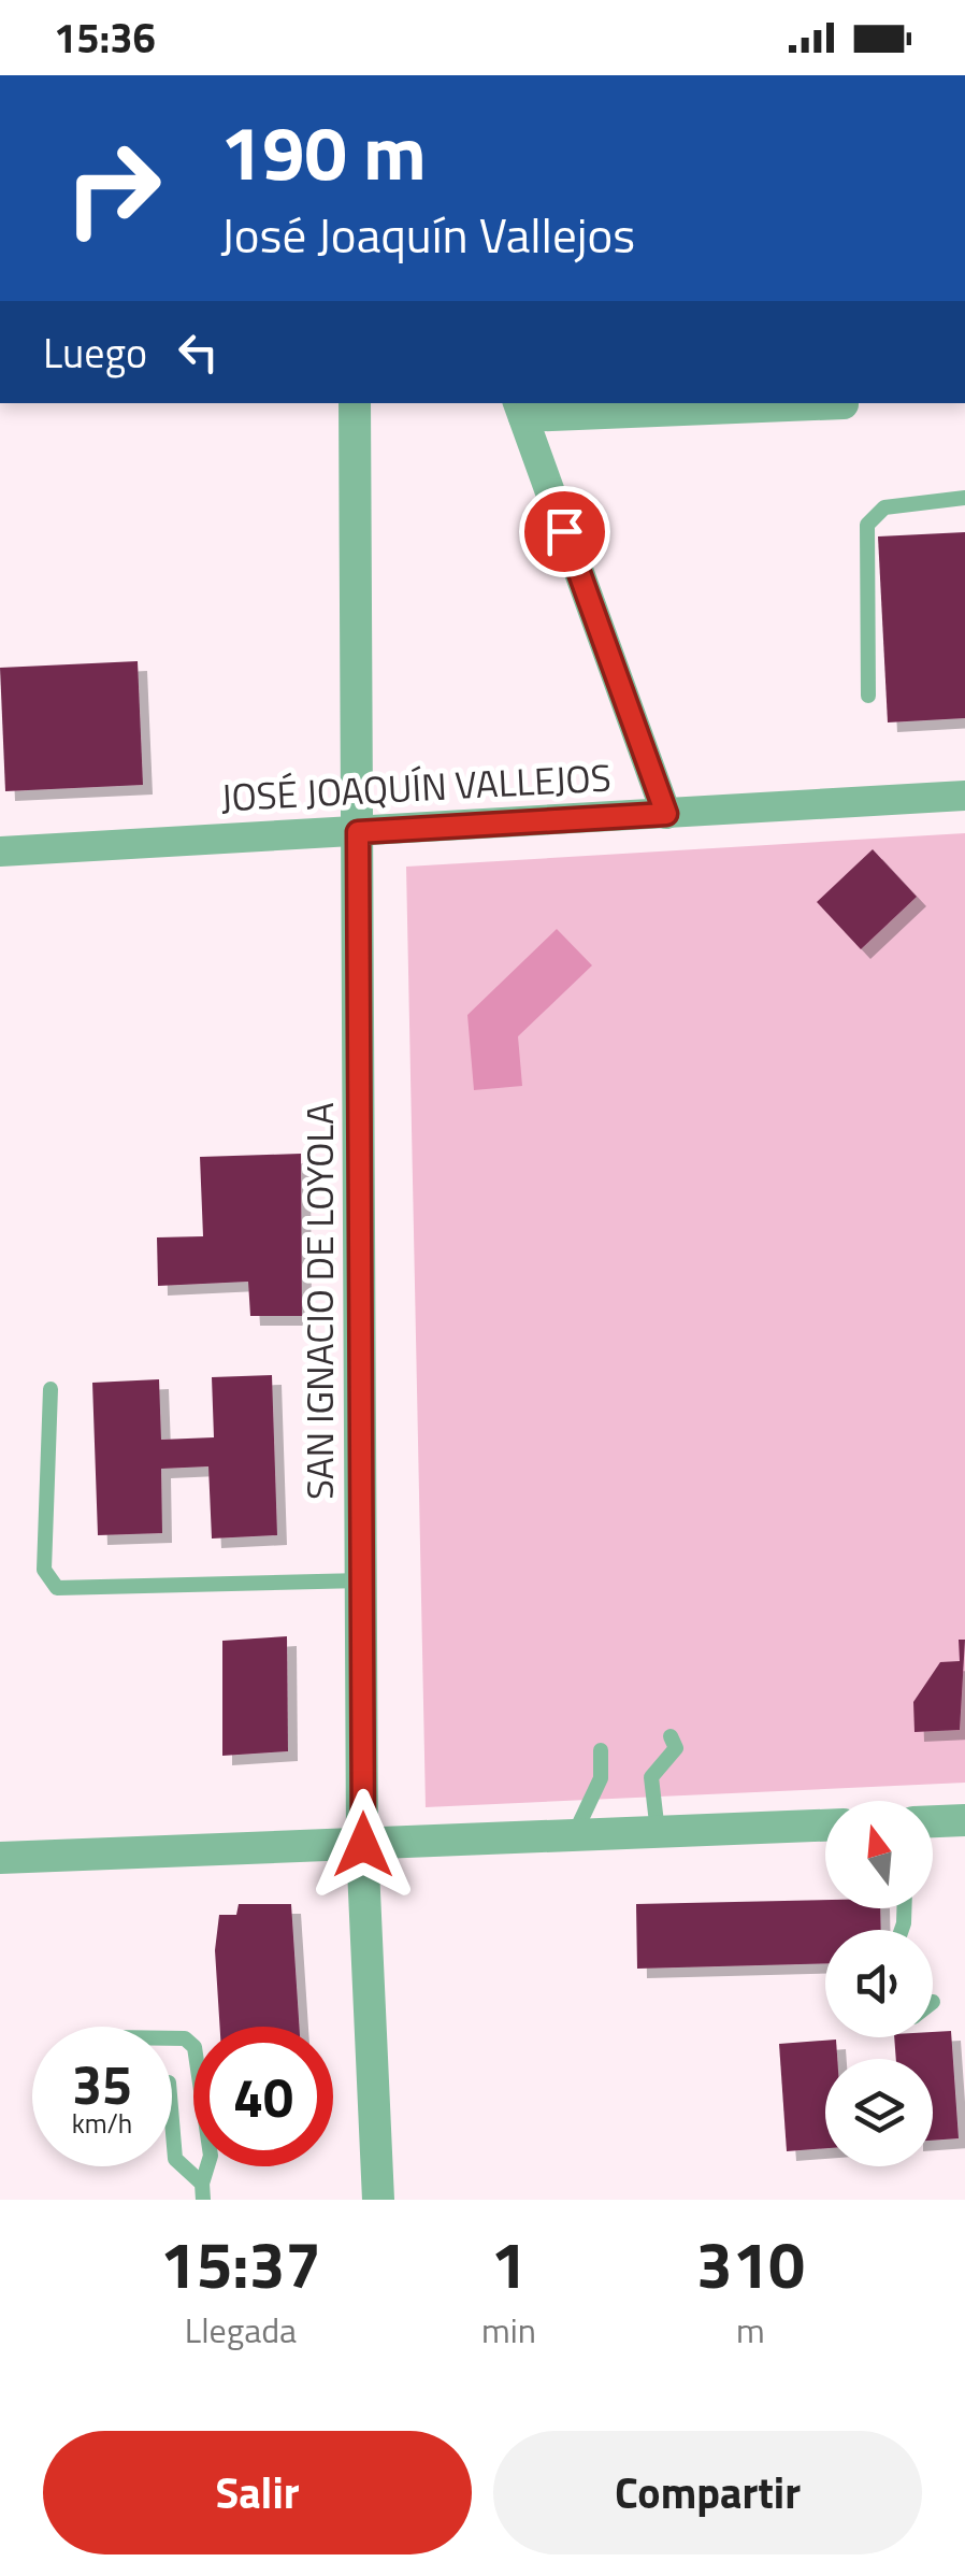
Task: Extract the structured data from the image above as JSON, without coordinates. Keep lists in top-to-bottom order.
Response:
{
  "streets": {
    "street": ["JOSÉ JOAQUÍN VALLEJOS", "SAN IGNACIO DE LOYOLA"]
  },
  "crossings": [
    ["JOSÉ JOAQUÍN VALLEJOS", "SAN IGNACIO DE LOYOLA"]
  ],
  "north": "top",
  "page": {
    "status": "15:36",
    "turn": ["190 m", "José Joaquín Vallejos"],
    "then": "Luego",
    "speed": "35 km/h",
    "limit": "40",
    "eta": [
      "15:37",
      "Llegada",
      "1",
      "min",
      "310",
      "m"
    ],
    "buttons": ["Salir", "Compartir"]
  }
}
